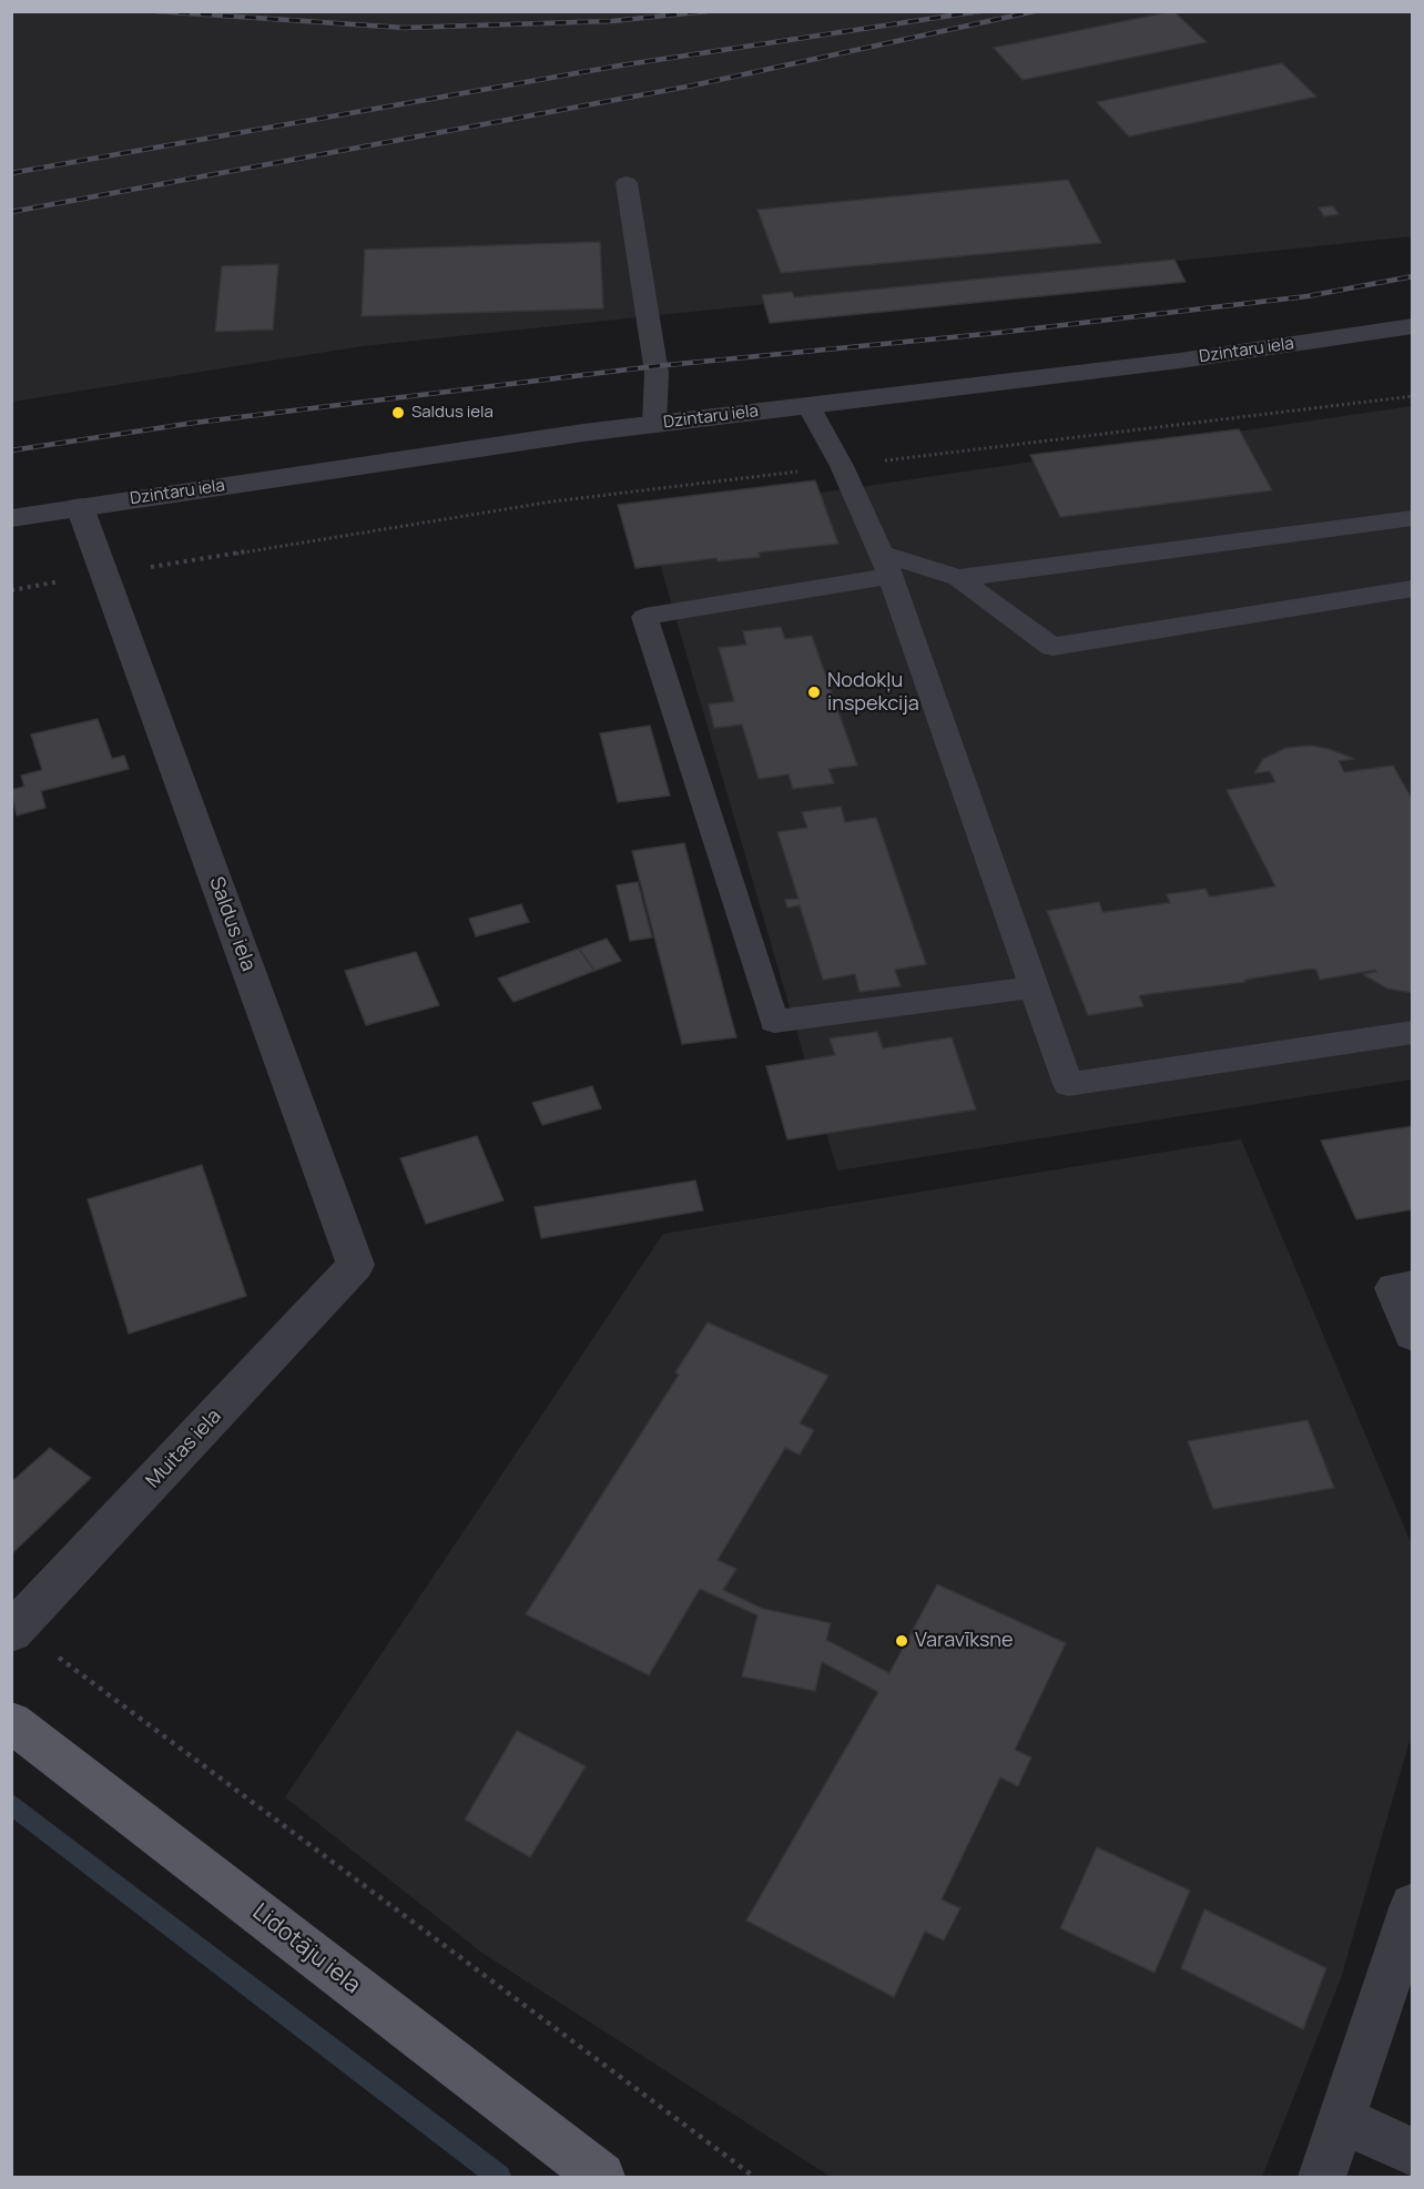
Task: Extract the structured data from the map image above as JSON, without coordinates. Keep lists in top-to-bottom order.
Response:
{
  "streets": {
    "main road": ["Lidotāju iela"],
    "street": ["Dzintaru iela", "Saldus iela", "Muitas iela"]
  },
  "crossings": [
    ["Dzintaru iela", "Saldus iela"],
    ["Saldus iela", "Muitas iela"]
  ],
  "places": ["Saldus iela", "Nodokļu inspekcija", "Varavīksne"]
}
